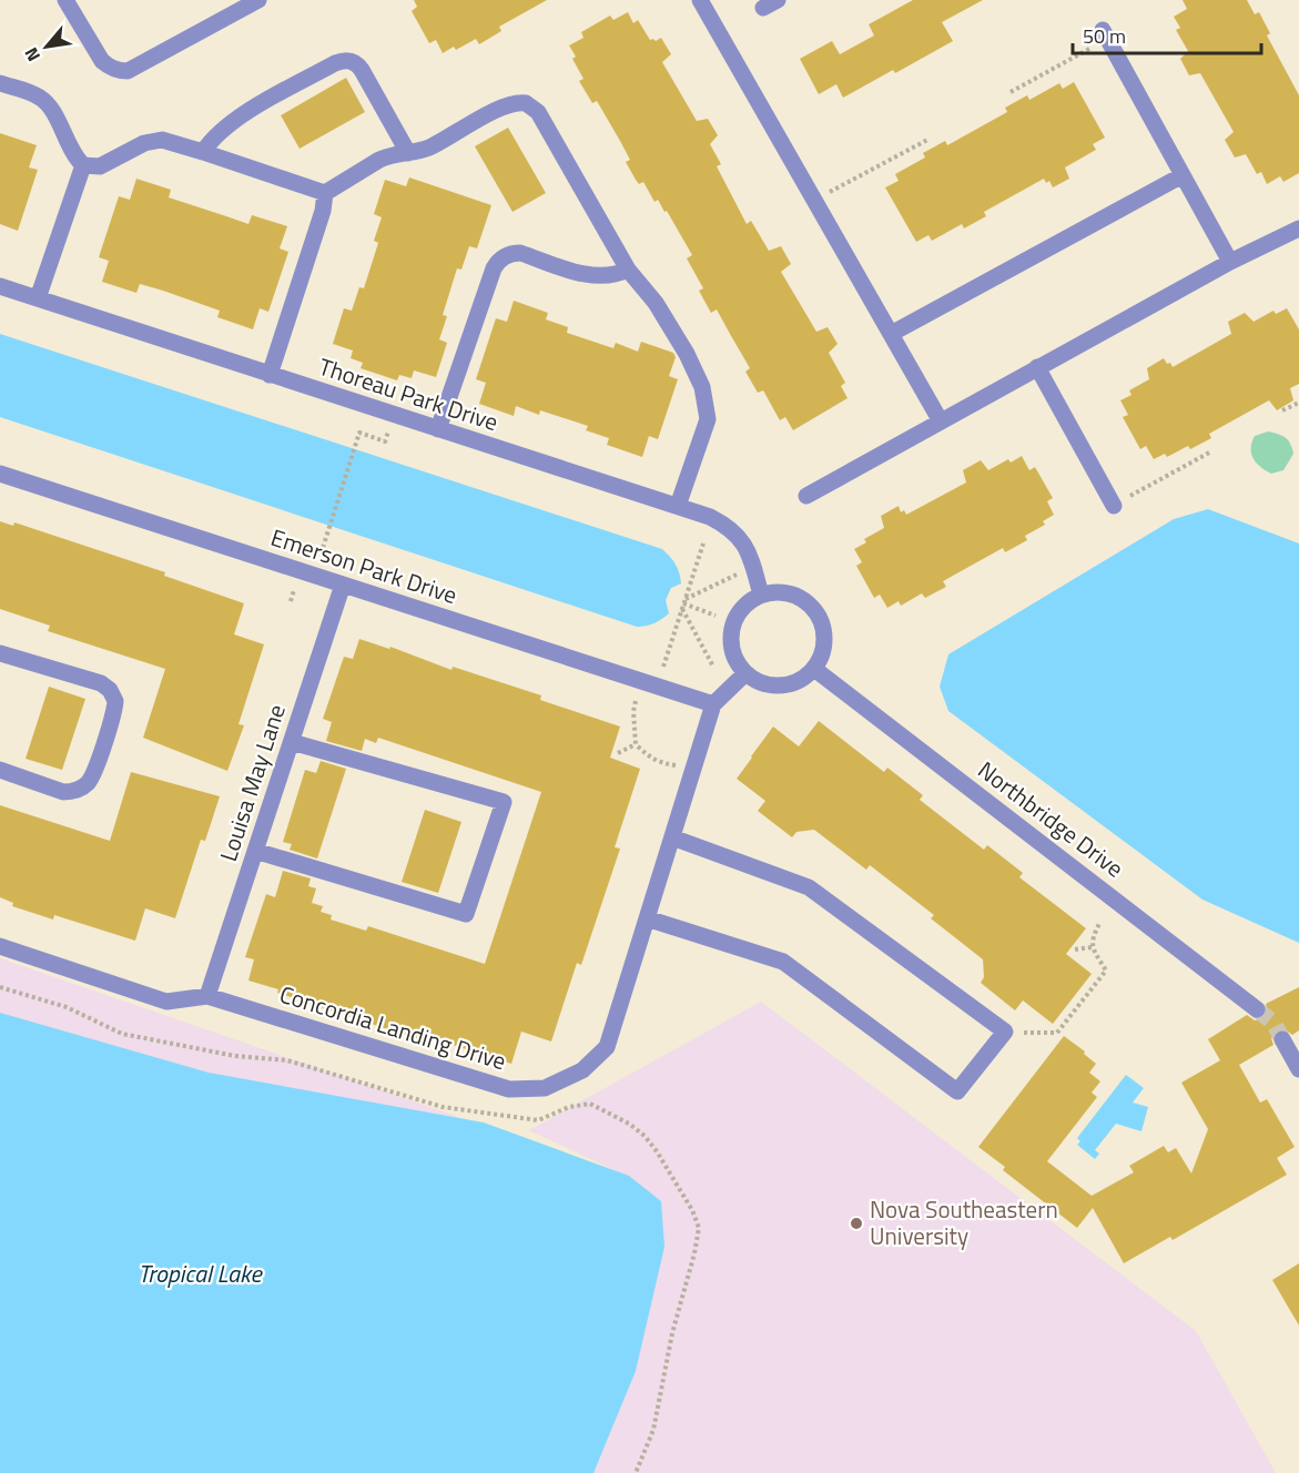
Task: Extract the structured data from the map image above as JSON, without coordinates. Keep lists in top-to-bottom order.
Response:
{
  "streets": {
    "lane": [
      "Thoreau Park Drive",
      "Emerson Park Drive",
      "Louisa May Lane",
      "Northbridge Drive",
      "Concordia Landing Drive"
    ]
  },
  "crossings": [
    ["Thoreau Park Drive", "Northbridge Drive"],
    ["Thoreau Park Drive", "Concordia Landing Drive"],
    ["Emerson Park Drive", "Louisa May Lane"],
    ["Emerson Park Drive", "Concordia Landing Drive"],
    ["Louisa May Lane", "Concordia Landing Drive"],
    ["Northbridge Drive", "Concordia Landing Drive"]
  ],
  "water": ["Tropical Lake"],
  "places": ["Nova Southeastern University"],
  "scale_bar": "50 m",
  "north": "bottom left"
}
